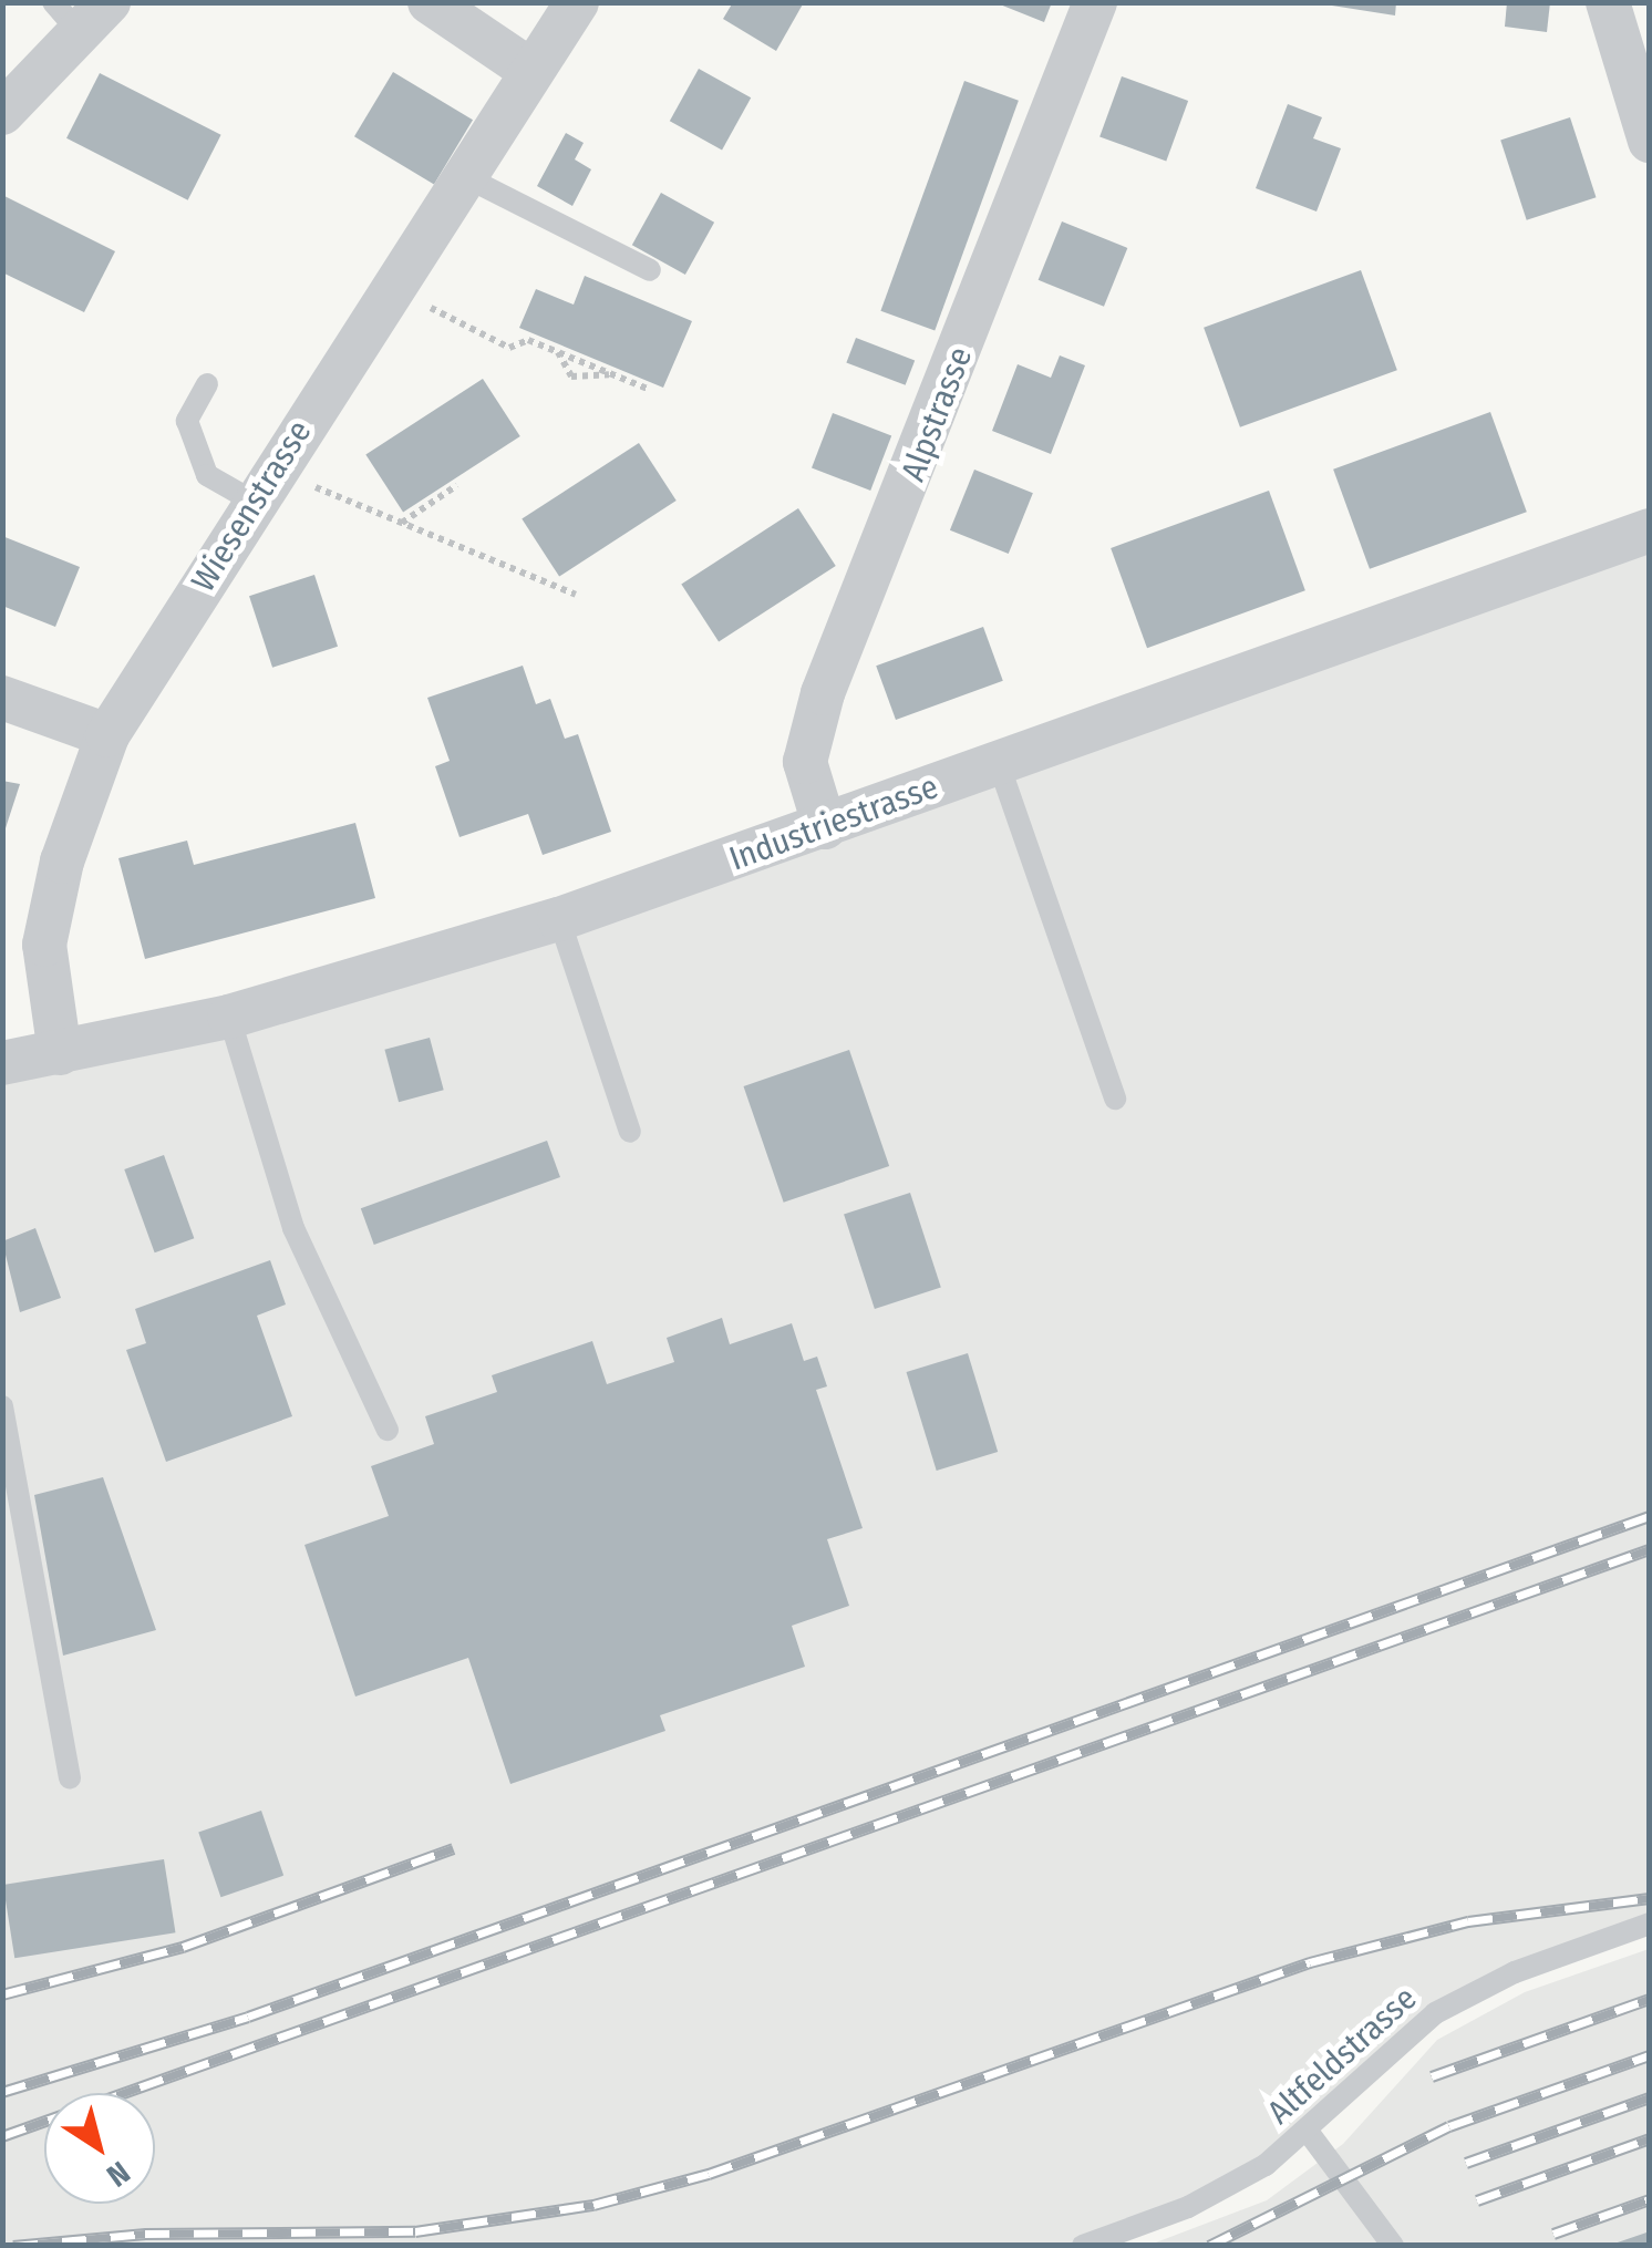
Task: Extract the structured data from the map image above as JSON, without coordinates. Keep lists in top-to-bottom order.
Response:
{
  "streets": {
    "street": ["Alpstrasse", "Wiesenstrasse", "Industriestrasse"],
    "lane": ["Altfeldstrasse"]
  },
  "crossings": [
    ["Alpstrasse", "Industriestrasse"],
    ["Wiesenstrasse", "Industriestrasse"]
  ],
  "north": "bottom right"
}
